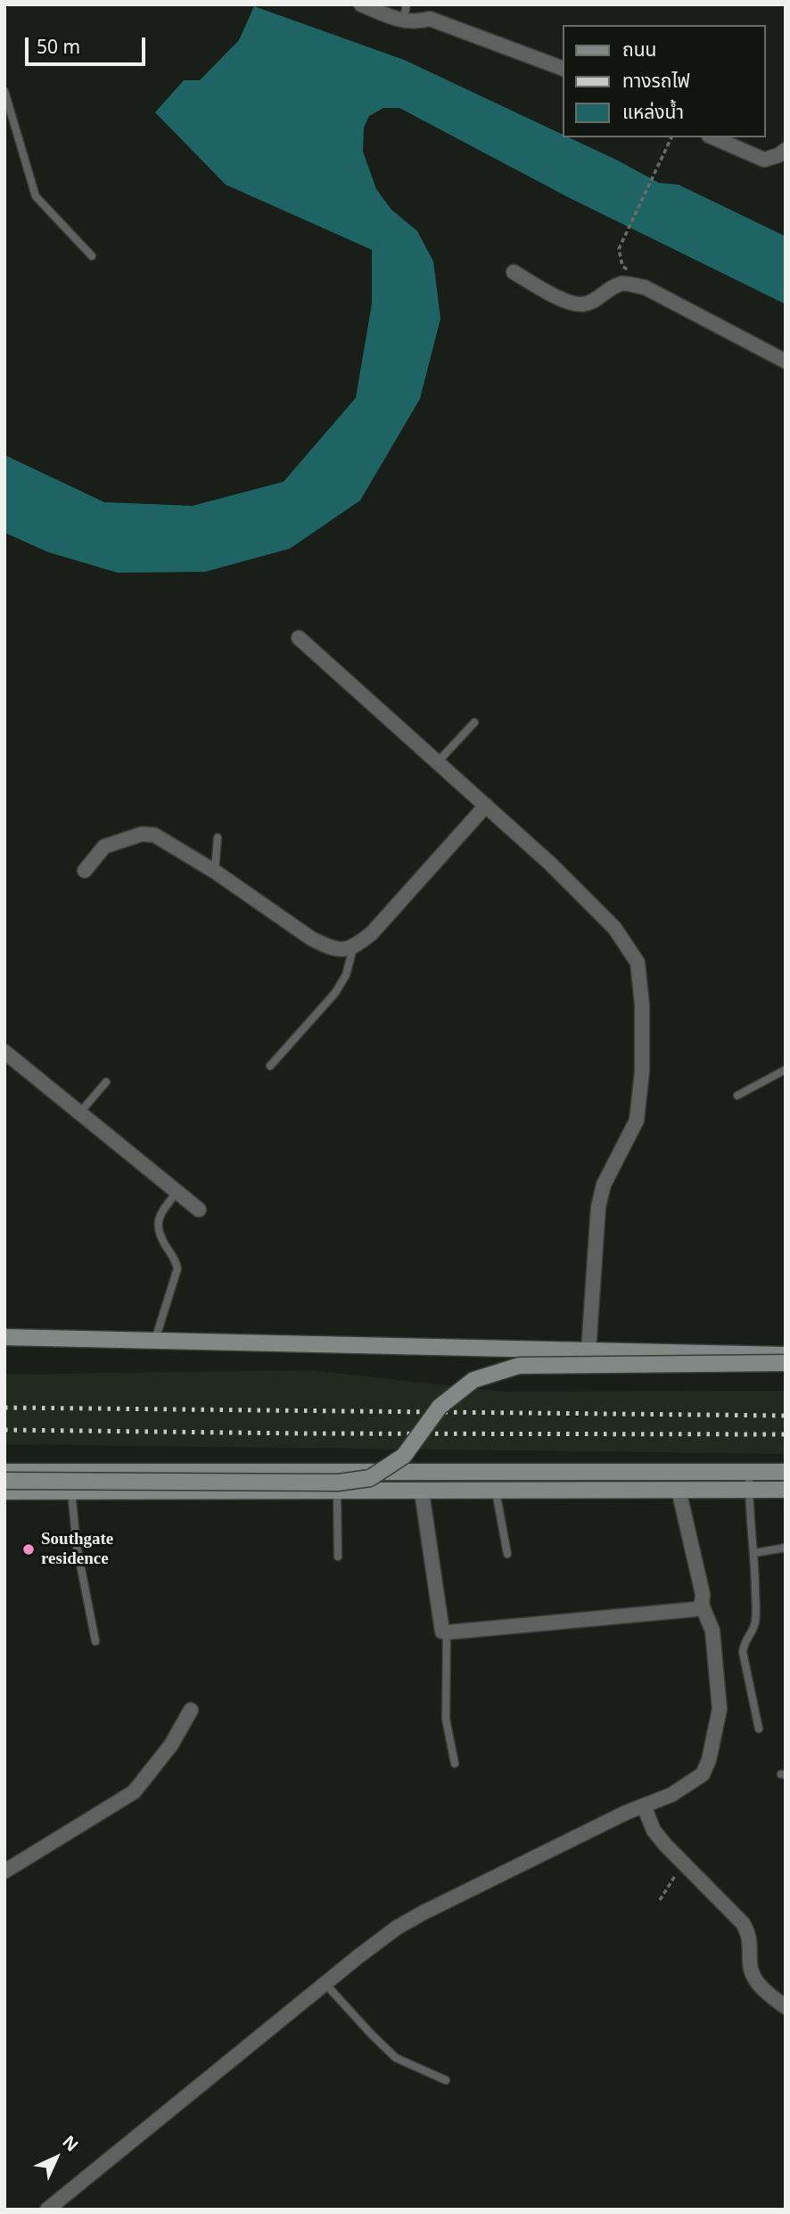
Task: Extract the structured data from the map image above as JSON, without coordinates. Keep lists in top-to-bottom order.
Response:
{
  "places": ["Southgate residence"],
  "legend": ["ถนน", "ทางรถไฟ", "แหล่งน้ำ"],
  "scale_bar": "50 m",
  "north": "top right"
}
